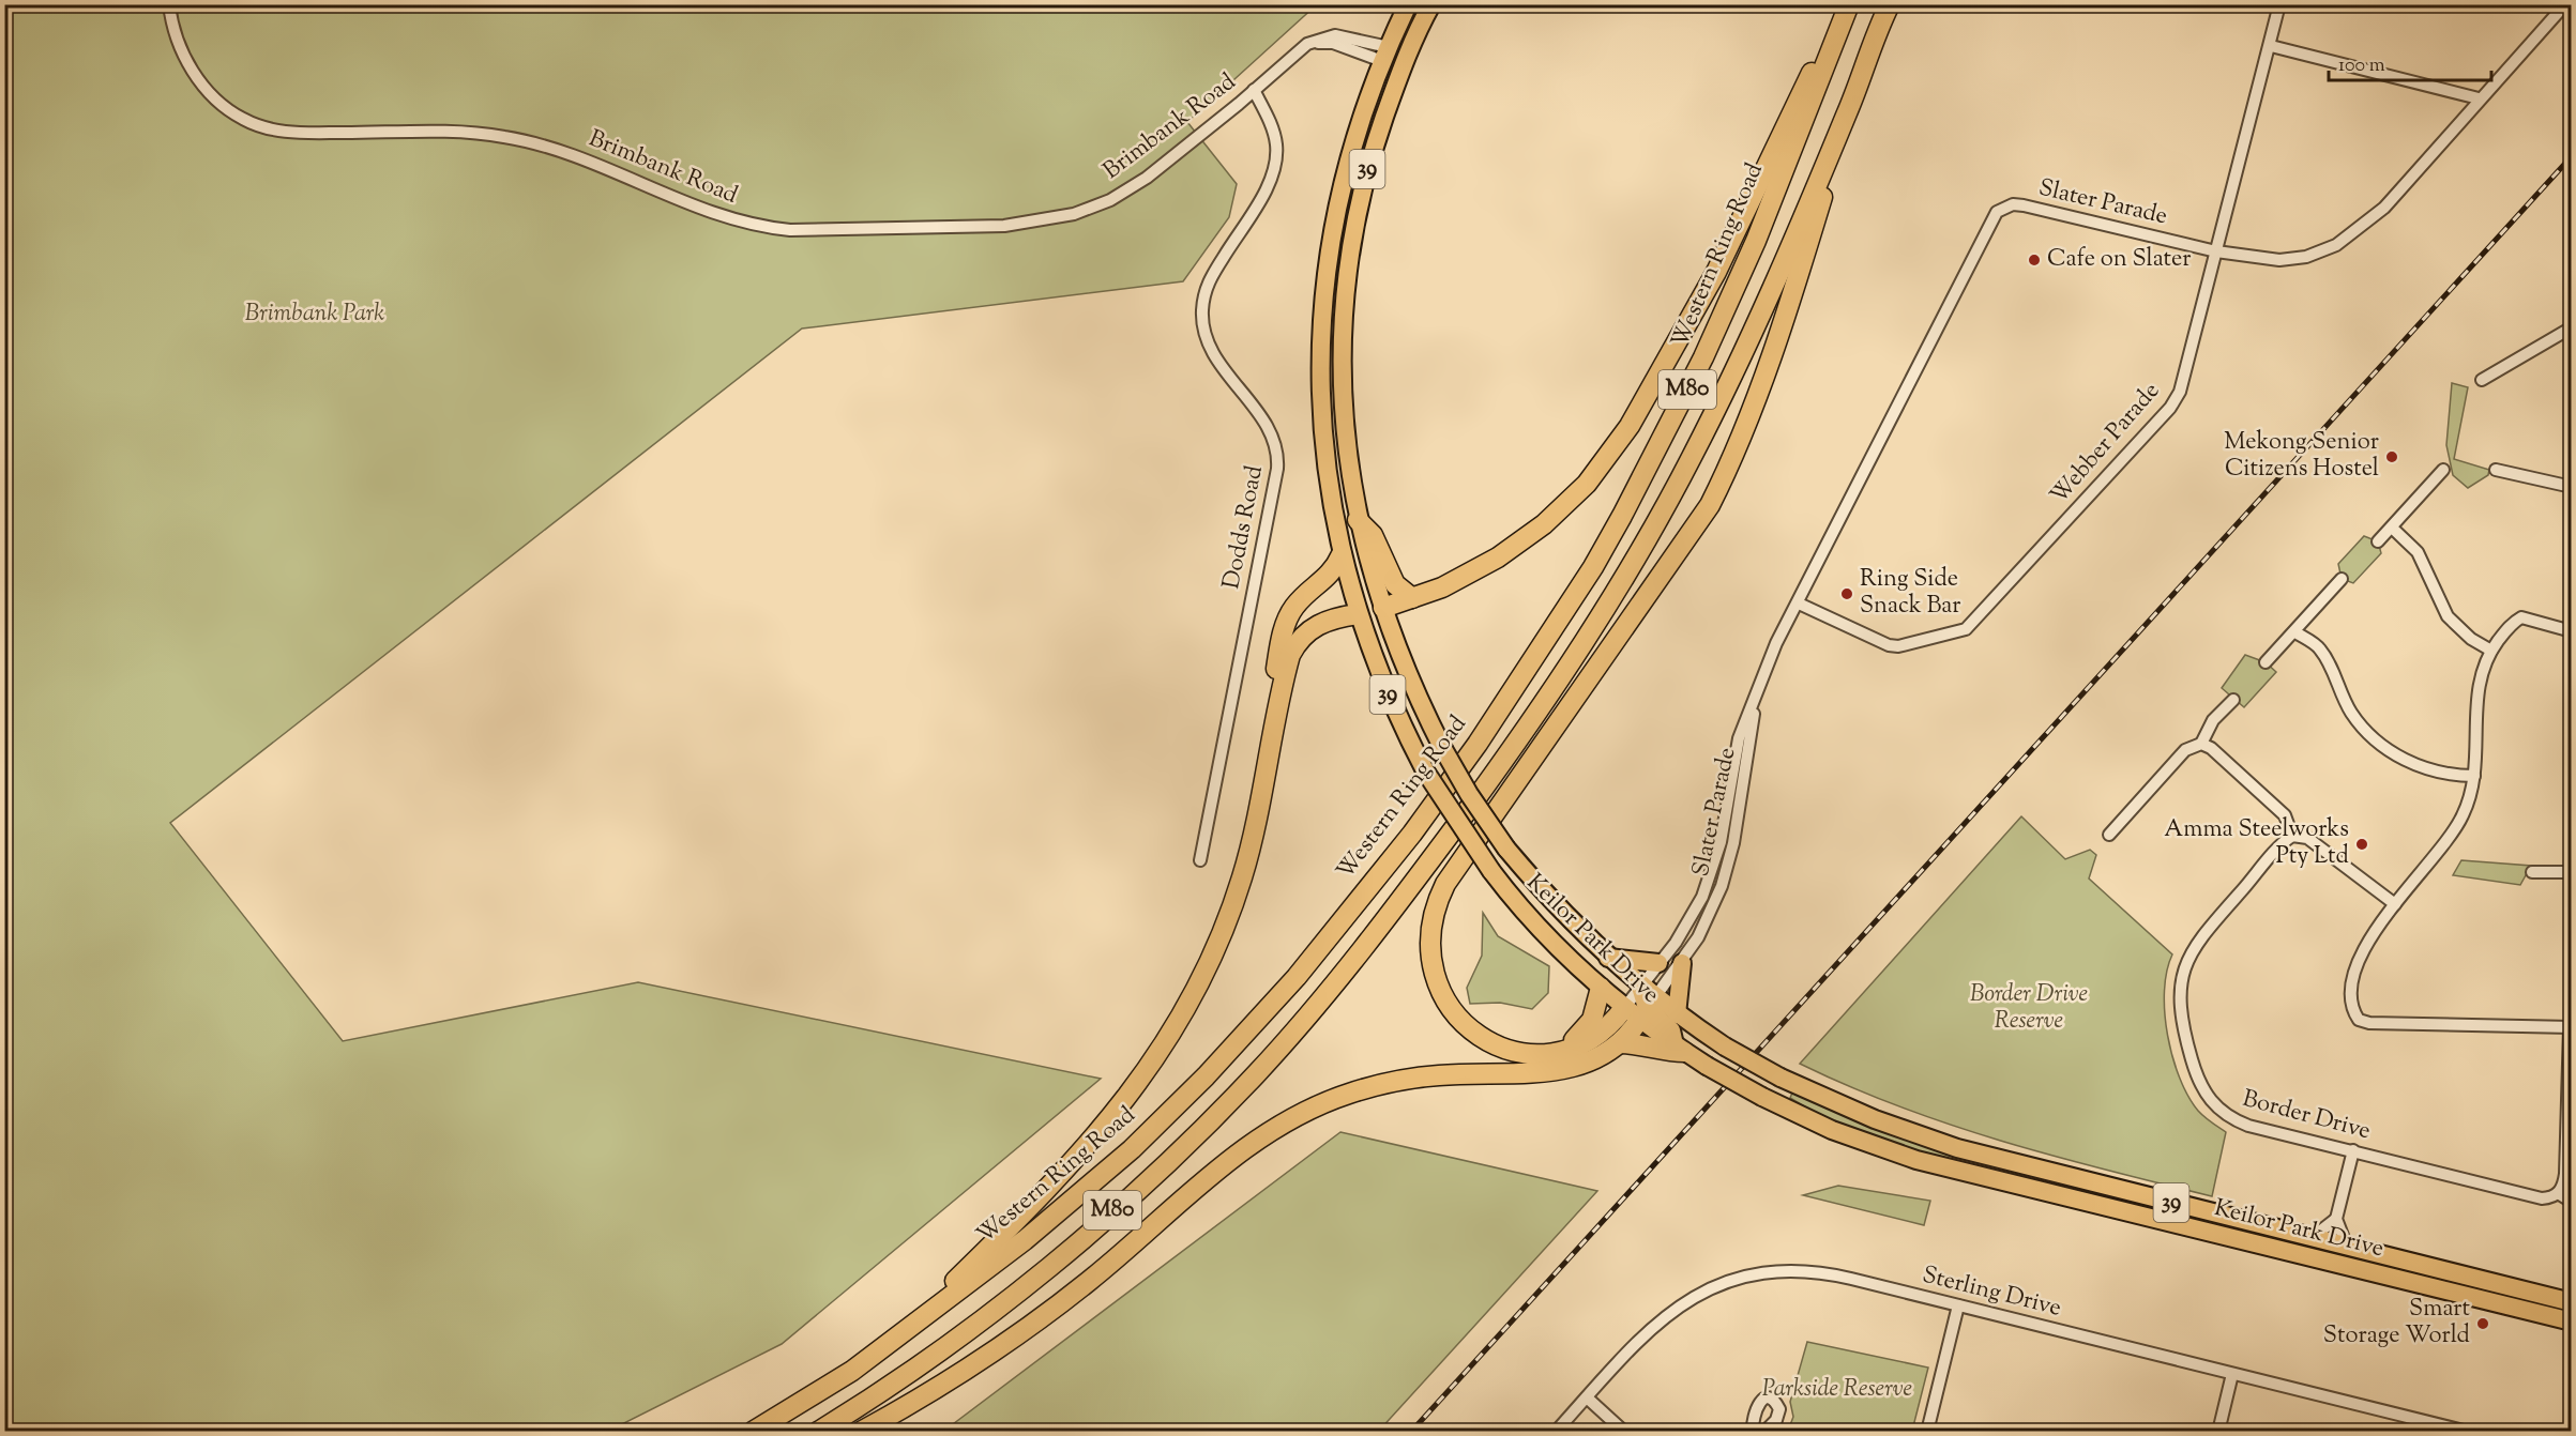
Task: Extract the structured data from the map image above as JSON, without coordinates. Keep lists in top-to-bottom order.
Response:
{
  "streets": {
    "highway": ["Western Ring Road", "M80"],
    "main road": ["39", "Keilor Park Drive"],
    "street": [
      "Brimbank Road",
      "Slater Parade",
      "Webber Parade",
      "Dodds Road",
      "Border Drive",
      "Sterling Drive"
    ]
  },
  "crossings": [
    ["Brimbank Road", "Dodds Road"],
    ["Brimbank Road", "Keilor Park Drive"],
    ["Slater Parade", "Webber Parade"],
    ["Slater Parade", "Keilor Park Drive"]
  ],
  "parks": ["Brimbank Park", "Border Drive Reserve", "Parkside Reserve"],
  "places": [
    "Cafe on Slater",
    "Mekong Senior Citizens Hostel",
    "Ring Side Snack Bar",
    "Amma Steelworks Pty Ltd",
    "Smart Storage World"
  ],
  "scale_bar": "100 m"
}
